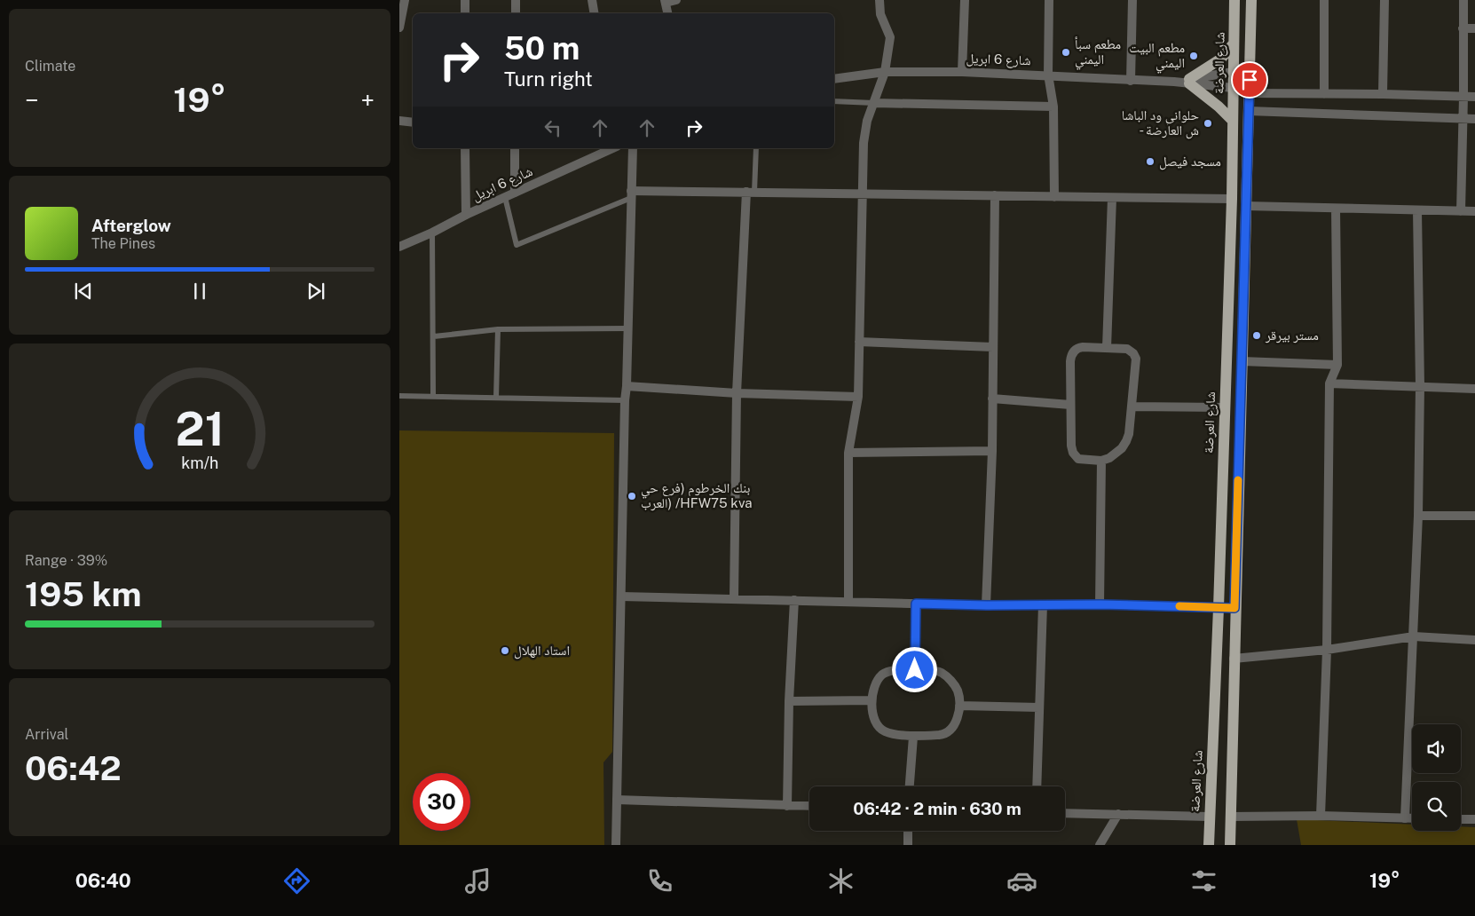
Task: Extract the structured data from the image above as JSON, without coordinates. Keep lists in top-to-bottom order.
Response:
{
  "streets": {
    "main road": ["شارع العرضة"],
    "street": ["شارع 6 ابريل"]
  },
  "crossings": [
    ["شارع 6 ابريل", "شارع العرضة"]
  ],
  "places": [
    "مطعم سبأ اليمني",
    "مطعم البيت اليمني",
    "حلواني ود الباشا - ش العارضة",
    "مسجد فيصل",
    "مستر بيرقر",
    "بنك الخرطوم (فرع حي العرب) /HFW75 kva",
    "استاد الهلال"
  ],
  "page": {
    "tile": [
      "Climate",
      ["Range · 39%", "195 km"],
      ["Arrival", "06:42"]
    ],
    "turn": ["50 m", "Turn right"],
    "heat": ["−", "19°", "+"],
    "song": ["Afterglow", "The Pines"],
    "limit": "30",
    "trip": "06:42 · 2 min · 630 m",
    "tabs": ["06:40", "19°"],
    "gauge": ["21", "km/h"]
  }
}
